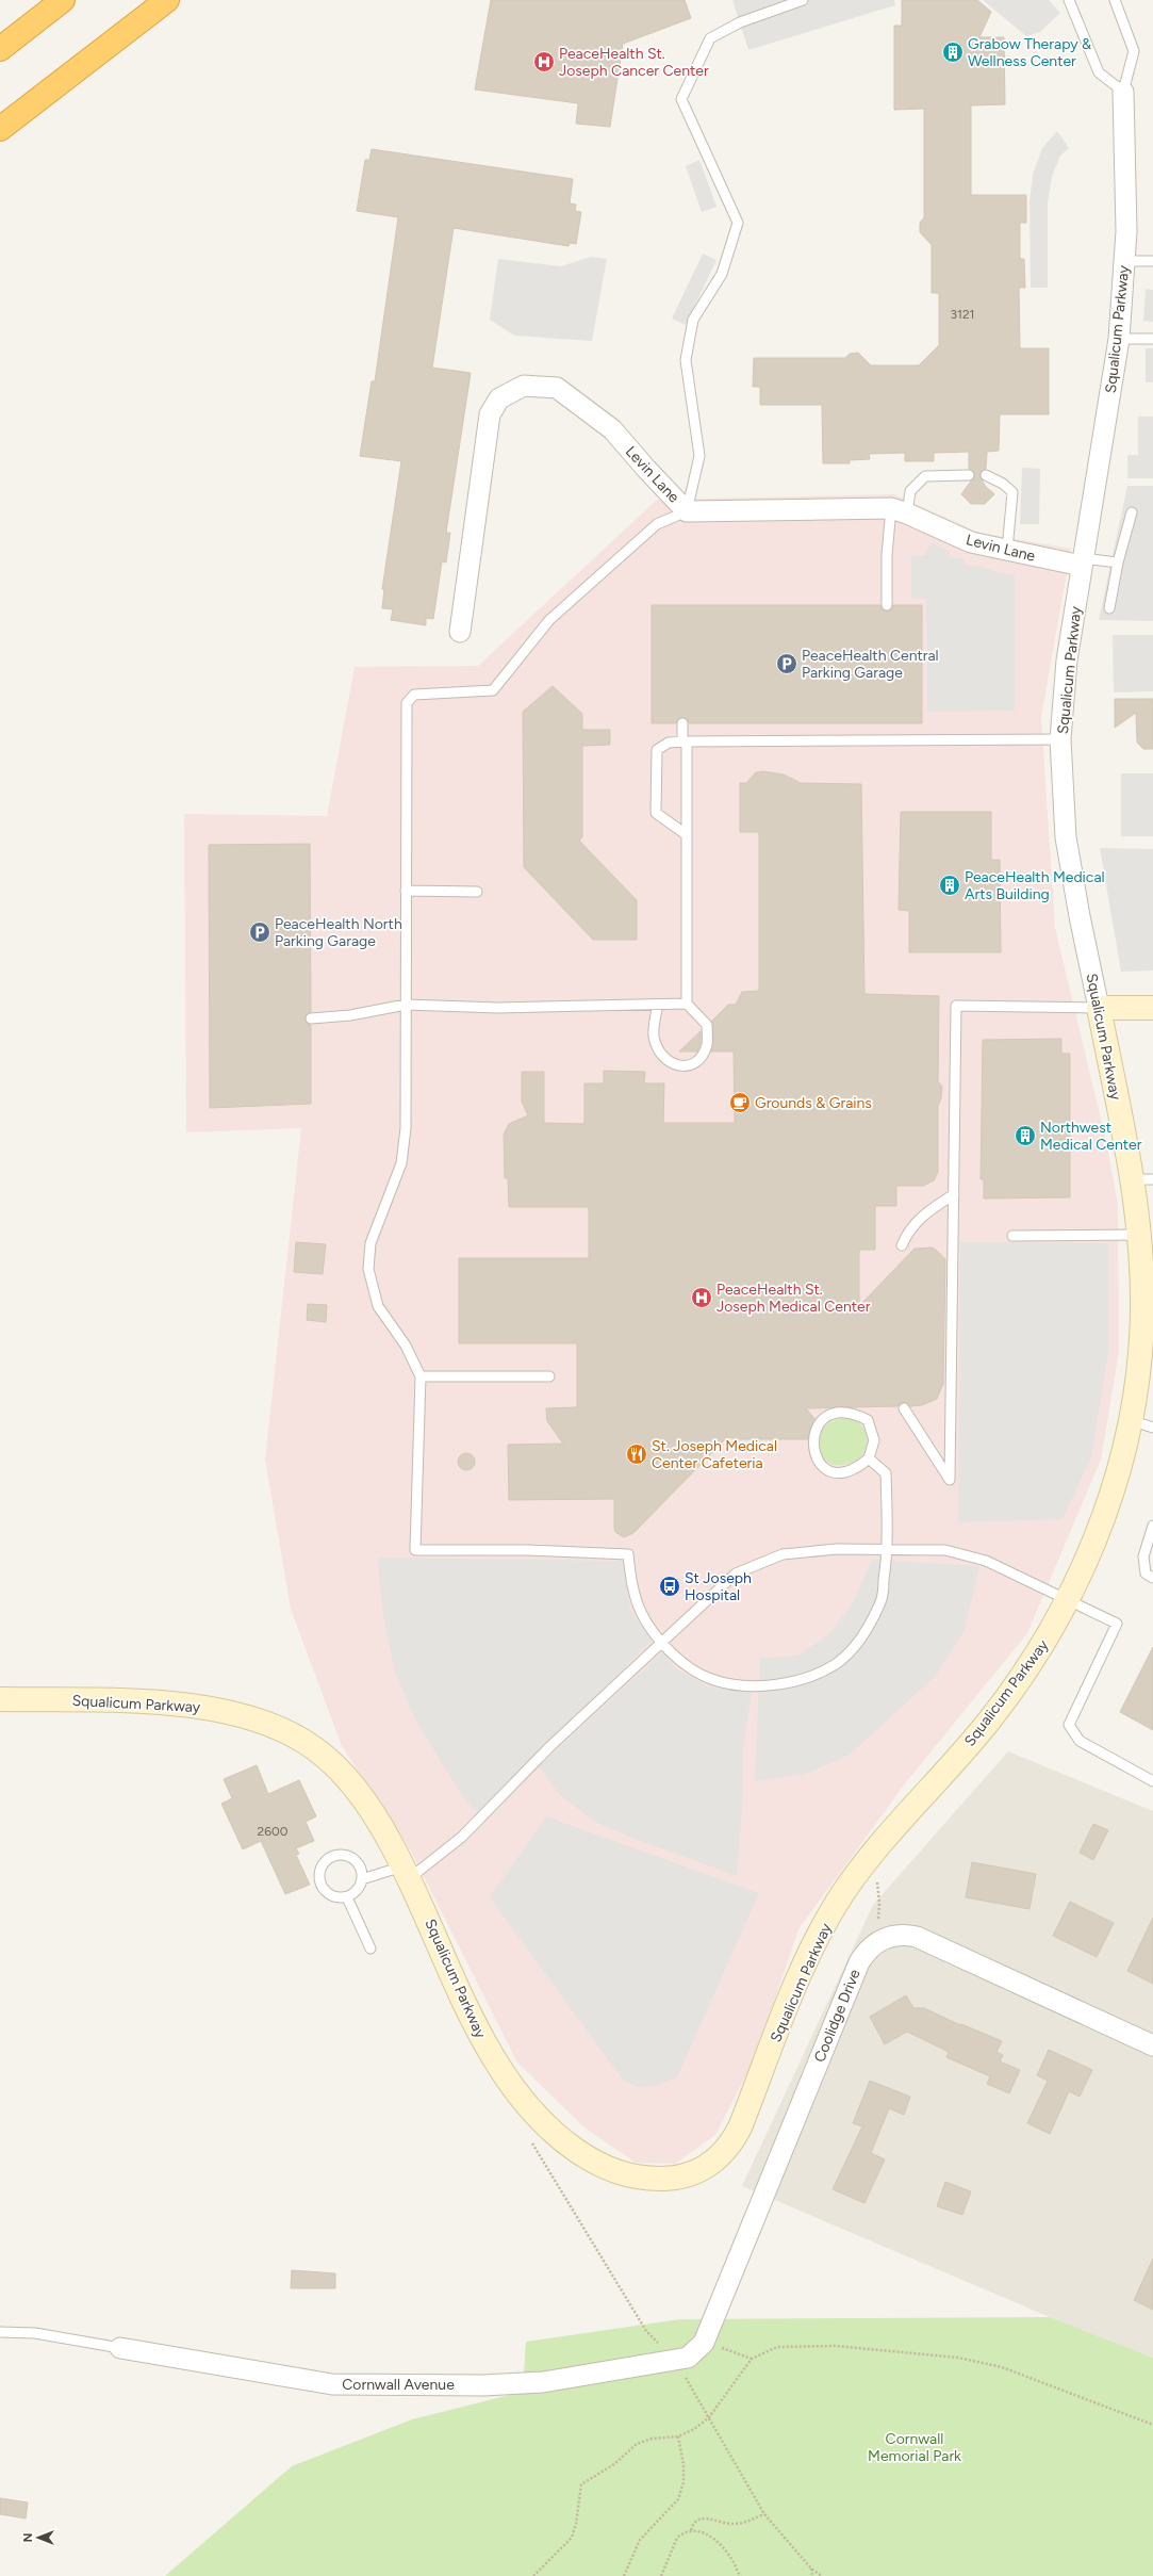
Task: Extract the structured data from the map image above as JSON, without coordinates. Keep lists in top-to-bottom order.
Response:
{
  "streets": {
    "street": [
      "Squalicum Parkway",
      "Levin Lane",
      "Coolidge Drive",
      "Cornwall Avenue"
    ]
  },
  "crossings": [
    ["Squalicum Parkway", "Levin Lane"],
    ["Coolidge Drive", "Cornwall Avenue"]
  ],
  "parks": ["Cornwall Memorial Park"],
  "places": {
    "building": ["Grabow Therapy & Wellness Center", "PeaceHealth Medical Arts Building", "Northwest Medical Center"],
    "hospital": ["PeaceHealth St. Joseph Cancer Center", "PeaceHealth St. Joseph Medical Center"],
    "parking": ["PeaceHealth Central Parking Garage", "PeaceHealth North Parking Garage"],
    "cafe": ["Grounds & Grains"],
    "restaurant": ["St. Joseph Medical Center Cafeteria"],
    "bus stop": ["St Joseph Hospital"]
  },
  "house_numbers": ["3121", "2600"],
  "north": "left"
}
